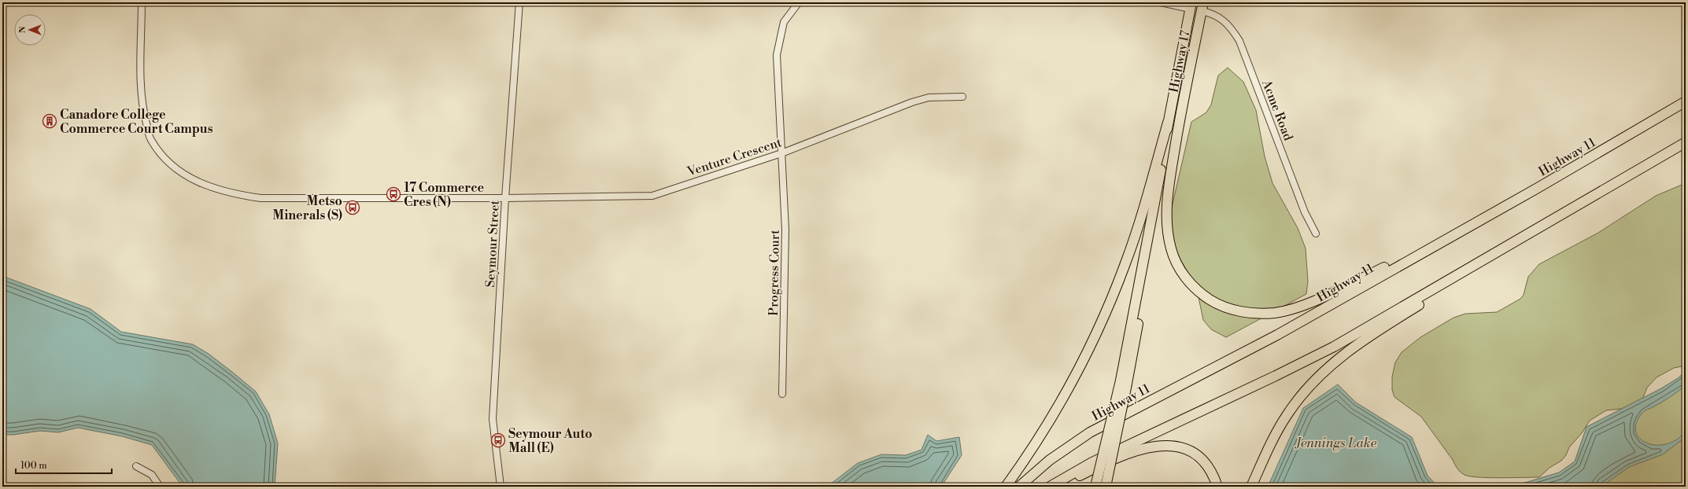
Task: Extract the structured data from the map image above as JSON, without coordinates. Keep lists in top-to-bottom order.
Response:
{
  "streets": {
    "highway": ["Highway 17", "Highway 11"],
    "street": [
      "Acme Road",
      "Venture Crescent",
      "Seymour Street",
      "Progress Court"
    ]
  },
  "crossings": [
    ["Highway 17", "Acme Road"],
    ["Venture Crescent", "Seymour Street"],
    ["Venture Crescent", "Progress Court"]
  ],
  "water": ["Jennings Lake"],
  "places": {
    "building": ["Canadore College Commerce Court Campus"],
    "bus stop": ["17 Commerce Cres (N)", "Metso Minerals (S)", "Seymour Auto Mall (E)"]
  },
  "scale_bar": "100 m",
  "north": "left"
}
